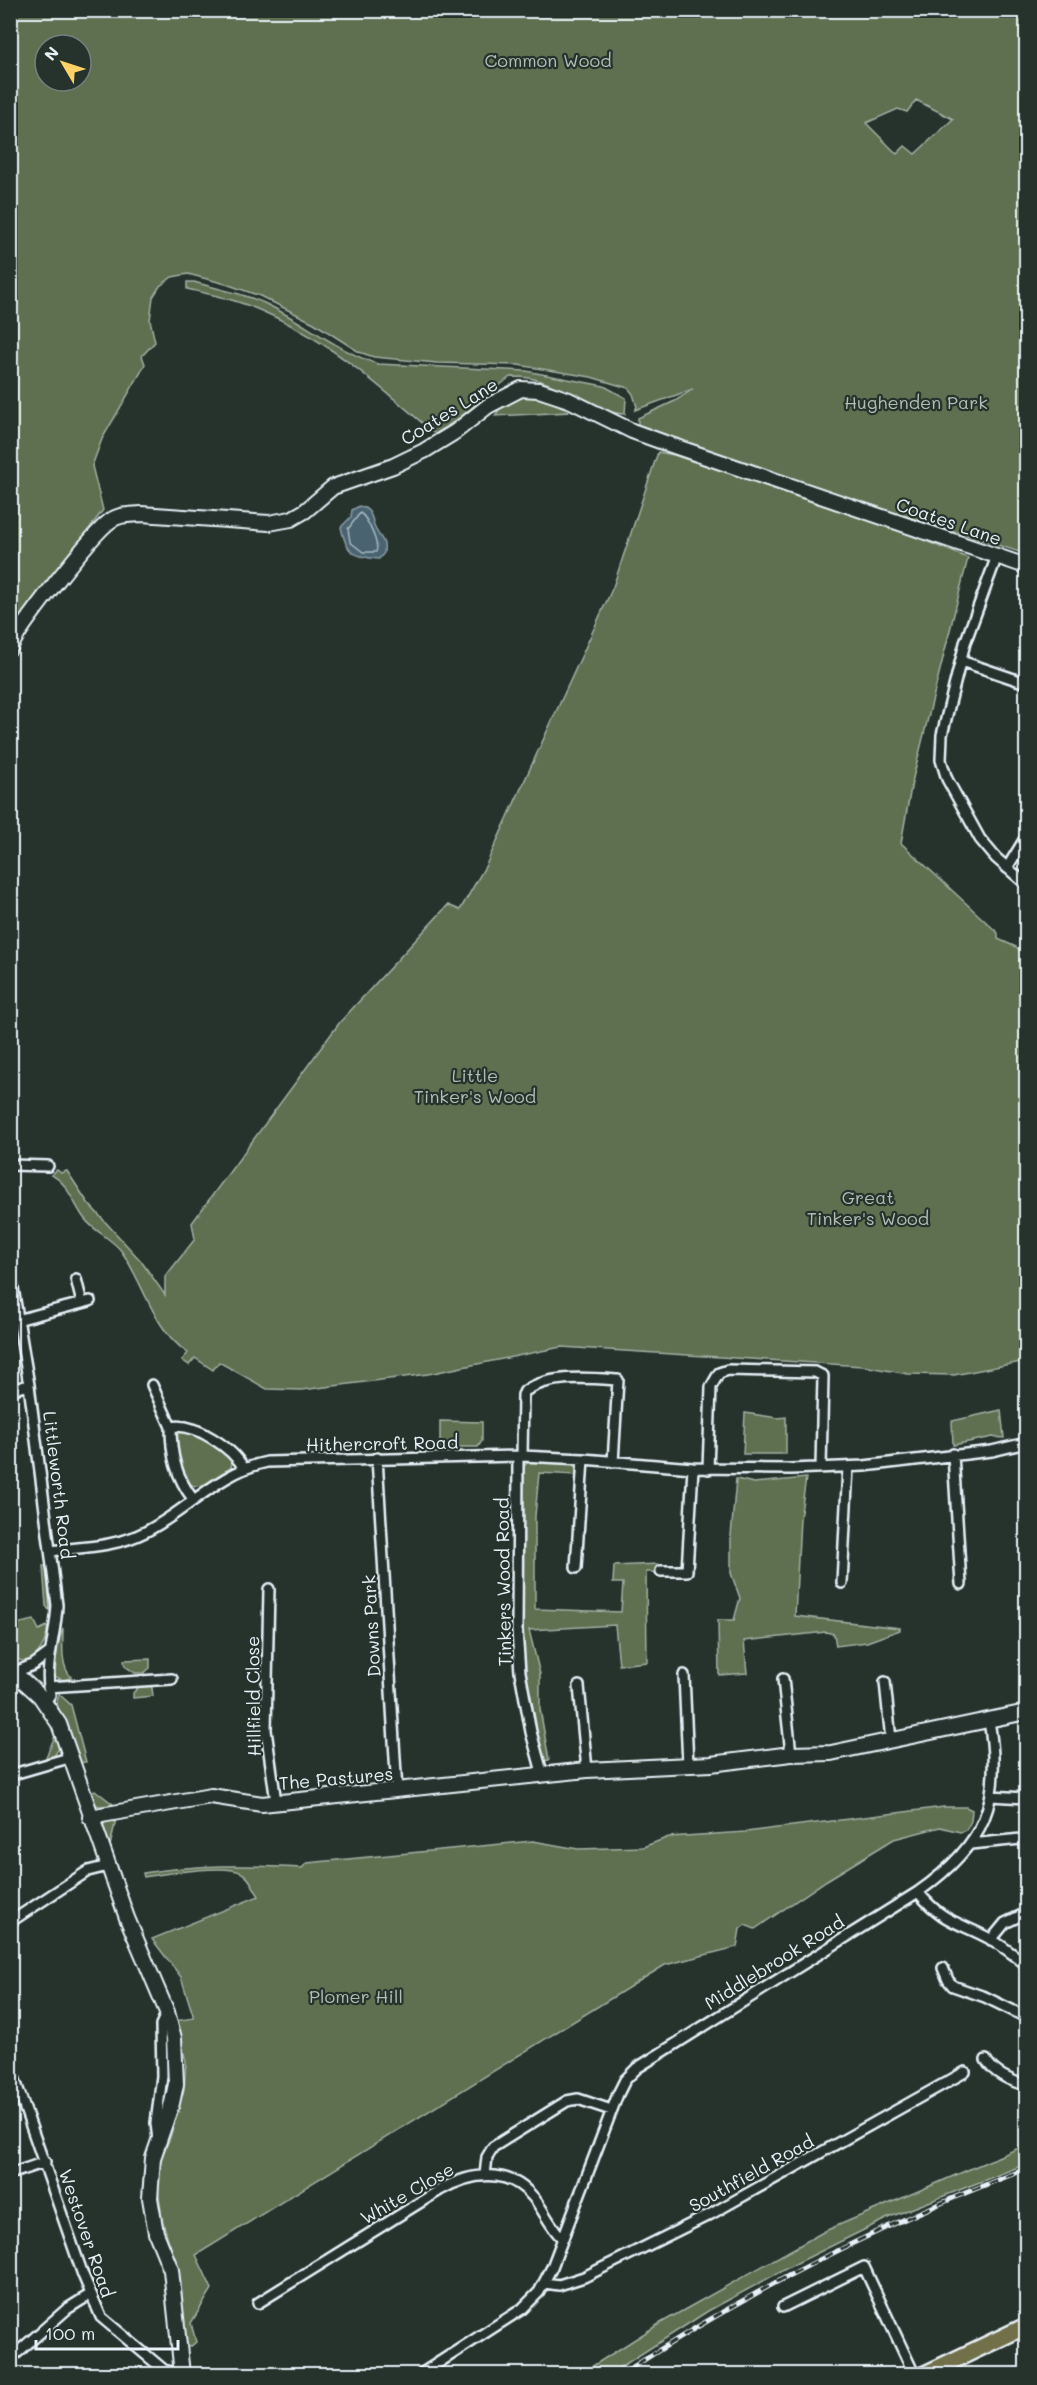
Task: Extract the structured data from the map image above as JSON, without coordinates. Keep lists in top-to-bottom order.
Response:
{
  "streets": {
    "street": [
      "Coates Lane",
      "Hithercroft Road",
      "Littleworth Road",
      "Tinkers Wood Road",
      "Downs Park",
      "Hillfield Close",
      "The Pastures",
      "Middlebrook Road",
      "Southfield Road",
      "White Close",
      "Westover Road"
    ]
  },
  "crossings": [
    ["Hithercroft Road", "Littleworth Road"],
    ["Hithercroft Road", "Tinkers Wood Road"],
    ["Hithercroft Road", "Downs Park"],
    ["Tinkers Wood Road", "The Pastures"],
    ["Downs Park", "The Pastures"],
    ["Hillfield Close", "The Pastures"],
    ["The Pastures", "Middlebrook Road"],
    ["Middlebrook Road", "White Close"]
  ],
  "parks": [
    "Common Wood",
    "Hughenden Park",
    "Little Tinker's Wood",
    "Great Tinker's Wood",
    "Plomer Hill"
  ],
  "scale_bar": "100 m",
  "north": "top left"
}
